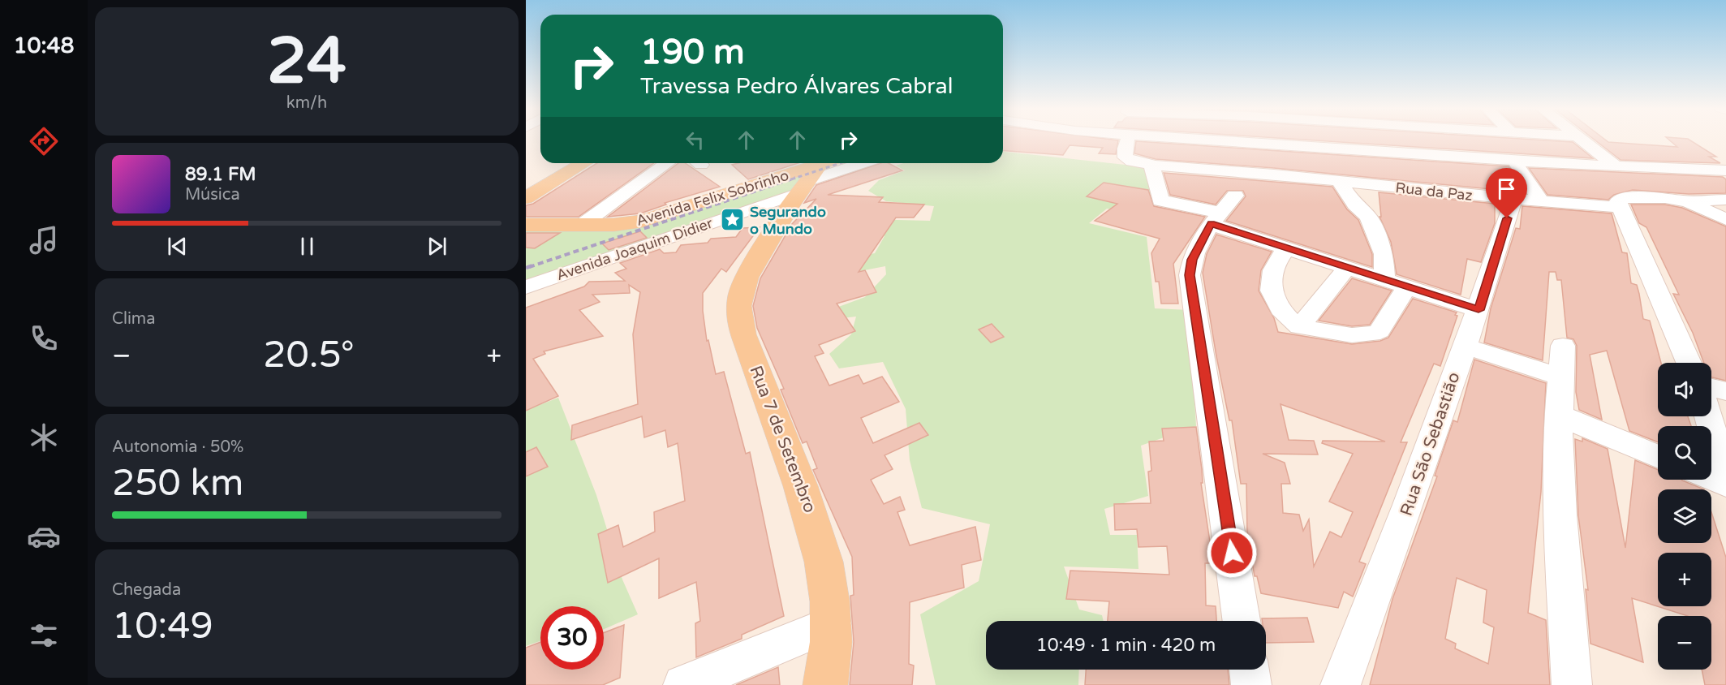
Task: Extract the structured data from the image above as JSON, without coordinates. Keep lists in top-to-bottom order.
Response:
{
  "streets": {
    "main road": ["Avenida Felix Sobrinho", "Rua 7 de Setembro"],
    "street": ["Rua da Paz", "Avenida Joaquim Didier", "Rua São Sebastião"]
  },
  "crossings": [
    ["Rua da Paz", "Rua São Sebastião"],
    ["Avenida Joaquim Didier", "Rua 7 de Setembro"]
  ],
  "places": {
    "place": ["Segurando o Mundo"]
  },
  "page": {
    "tabs": "10:48",
    "tile": [
      ["24", "km/h"],
      "Clima",
      ["Autonomia · 50%", "250 km"],
      ["Chegada", "10:49"]
    ],
    "turn": ["190 m", "Travessa Pedro Álvares Cabral"],
    "song": ["89.1 FM", "Música"],
    "heat": ["−", "20.5°", "+"],
    "map_buttons": ["+", "−"],
    "limit": "30",
    "trip": "10:49 · 1 min · 420 m"
  }
}
